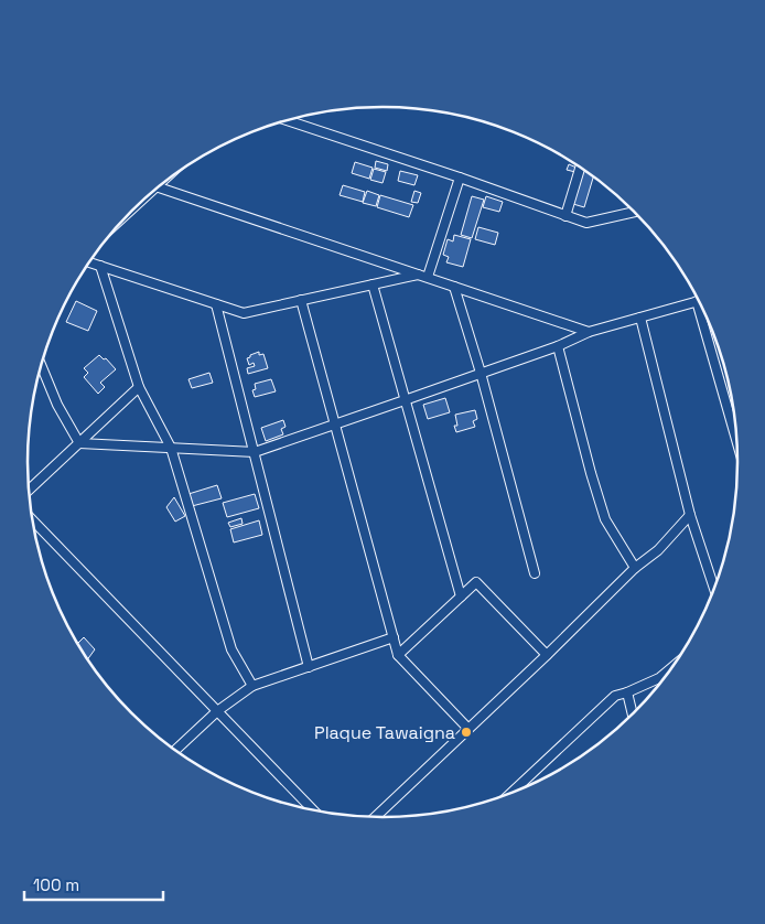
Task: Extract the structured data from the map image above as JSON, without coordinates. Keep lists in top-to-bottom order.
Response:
{
  "places": ["Plaque Tawaigna"],
  "scale_bar": "100 m"
}
